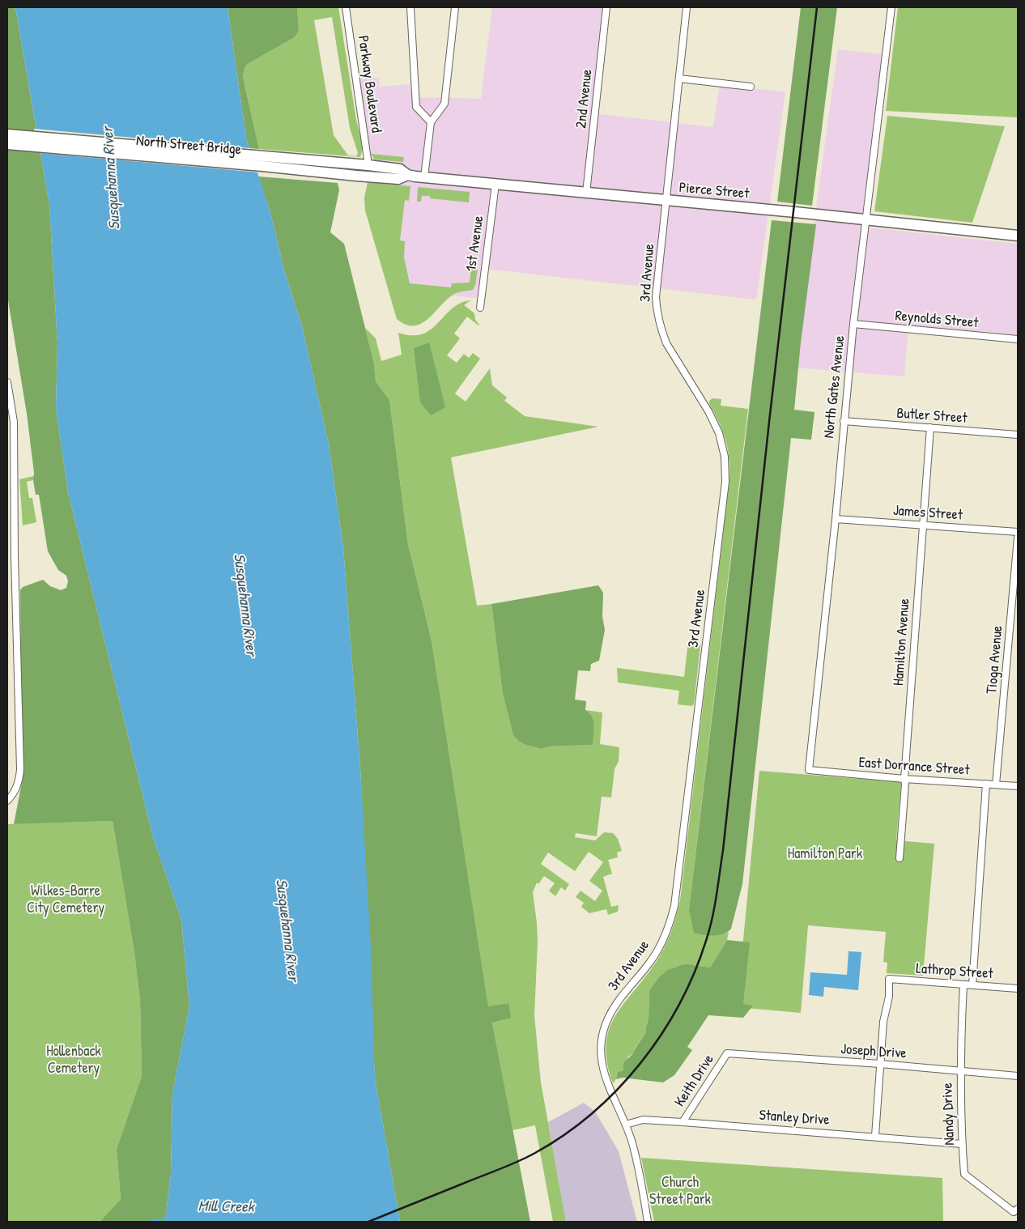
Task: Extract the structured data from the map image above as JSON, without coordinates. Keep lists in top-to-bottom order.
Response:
{
  "streets": {
    "main road": ["North Street Bridge", "Pierce Street"],
    "street": [
      "Parkway Boulevard",
      "2nd Avenue",
      "1st Avenue",
      "3rd Avenue",
      "Reynolds Street",
      "North Gates Avenue",
      "Butler Street",
      "James Street",
      "Hamilton Avenue",
      "Tioga Avenue",
      "East Dorrance Street",
      "Lathrop Street",
      "Joseph Drive",
      "Keith Drive",
      "Nandy Drive",
      "Stanley Drive"
    ]
  },
  "crossings": [
    ["Parkway Boulevard", "Pierce Street"],
    ["2nd Avenue", "Pierce Street"],
    ["North Street Bridge", "Pierce Street"],
    ["Pierce Street", "1st Avenue"],
    ["Pierce Street", "3rd Avenue"],
    ["Pierce Street", "North Gates Avenue"],
    ["3rd Avenue", "Stanley Drive"],
    ["Reynolds Street", "North Gates Avenue"],
    ["North Gates Avenue", "Butler Street"],
    ["North Gates Avenue", "James Street"],
    ["North Gates Avenue", "East Dorrance Street"],
    ["Butler Street", "Hamilton Avenue"],
    ["James Street", "Hamilton Avenue"],
    ["Hamilton Avenue", "East Dorrance Street"],
    ["Tioga Avenue", "East Dorrance Street"],
    ["Lathrop Street", "Joseph Drive"],
    ["Lathrop Street", "Nandy Drive"],
    ["Joseph Drive", "Keith Drive"],
    ["Joseph Drive", "Nandy Drive"],
    ["Keith Drive", "Stanley Drive"],
    ["Nandy Drive", "Stanley Drive"]
  ],
  "water": ["Susquehanna River", "Mill Creek"],
  "parks": [
    "Hamilton Park",
    "Wilkes-Barre City Cemetery",
    "Hollenback Cemetery",
    "Church Street Park"
  ]
}
